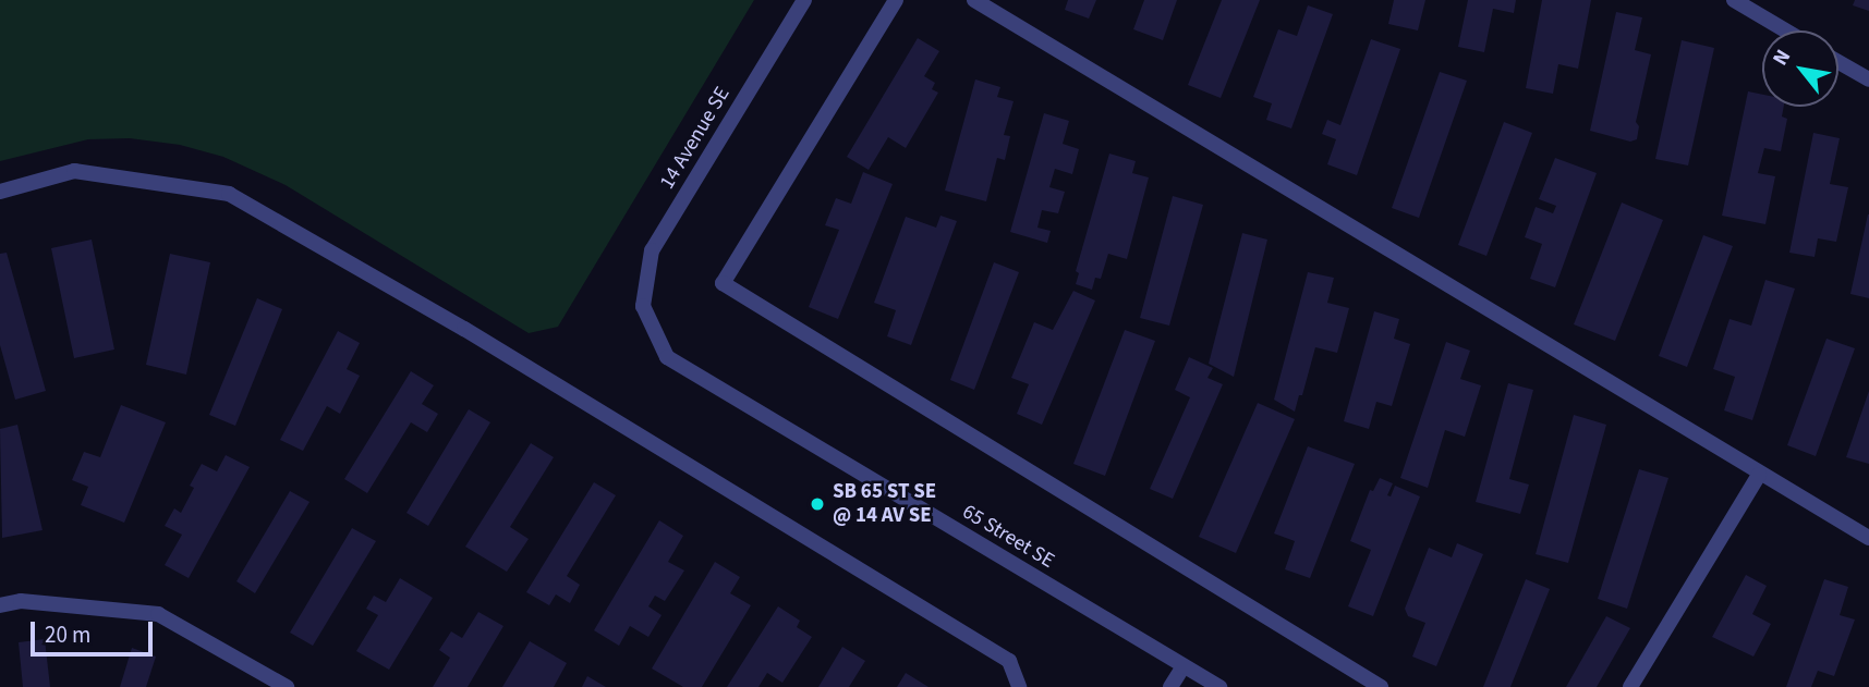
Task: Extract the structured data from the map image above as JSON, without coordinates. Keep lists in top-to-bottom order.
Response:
{
  "streets": {
    "street": ["14 Avenue SE", "65 Street SE"]
  },
  "crossings": [
    ["14 Avenue SE", "65 Street SE"]
  ],
  "places": ["SB 65 ST SE @ 14 AV SE"],
  "scale_bar": "20 m",
  "north": "top left"
}
